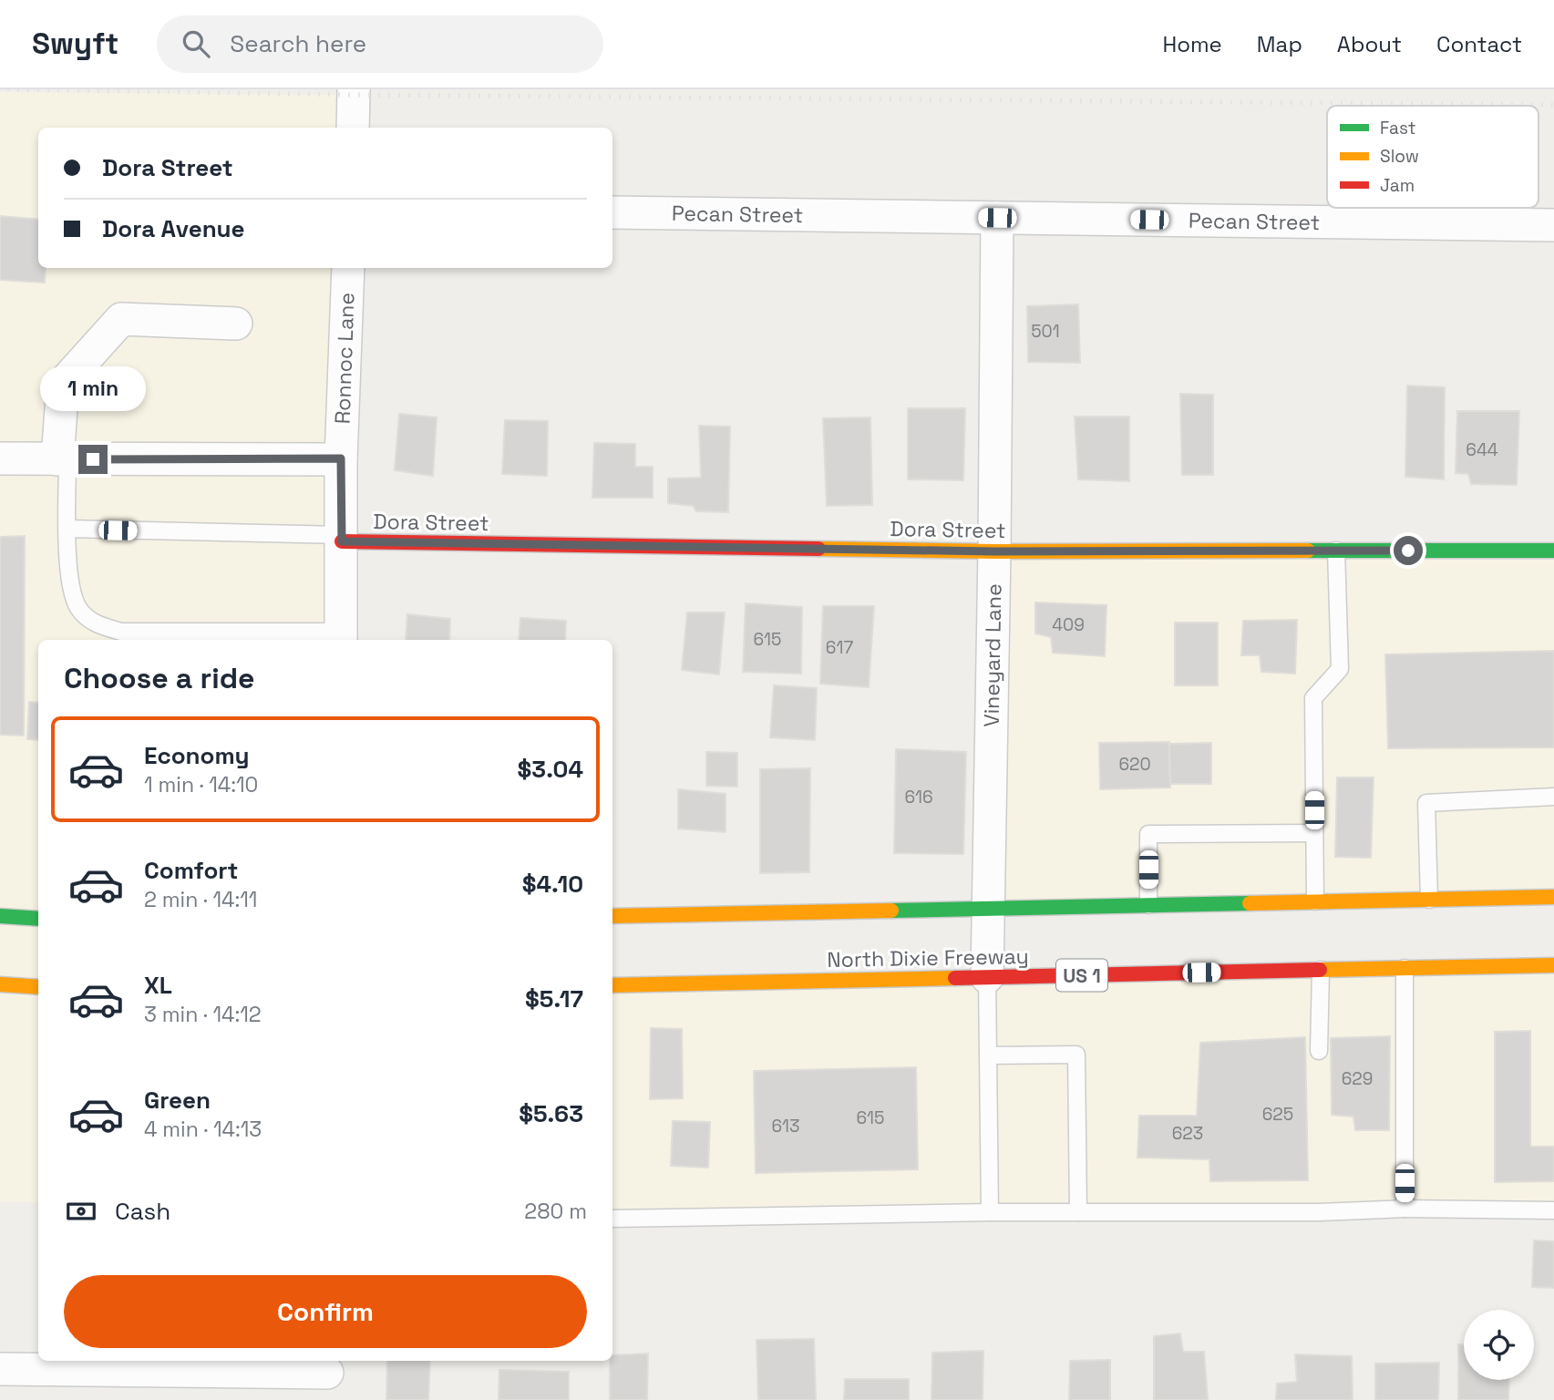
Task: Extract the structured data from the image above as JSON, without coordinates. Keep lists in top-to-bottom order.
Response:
{
  "streets": {
    "main road": ["Dora Street", "North Dixie Freeway", "US 1"],
    "street": ["Pecan Street", "Ronnoc Lane", "Vineyard Lane"]
  },
  "crossings": [
    ["Pecan Street", "Vineyard Lane"],
    ["Ronnoc Lane", "Dora Street"],
    ["Dora Street", "Vineyard Lane"],
    ["Vineyard Lane", "North Dixie Freeway"]
  ],
  "house_numbers": [
    "501",
    "644",
    "409",
    "615",
    "617",
    "620",
    "616",
    "629",
    "625",
    "615",
    "613",
    "623"
  ],
  "legend": ["Fast", "Slow", "Jam"],
  "page": {
    "header": "Swyft",
    "search": "Search here",
    "nav": [
      "Home",
      "Map",
      "About",
      "Contact"
    ],
    "banner": ["Dora Street", "Dora Avenue"],
    "bubble": "1 min",
    "heading": "Choose a ride",
    "list": [
      {
        "name": "Economy",
        "note": "1 min · 14:10",
        "value": "$3.04"
      },
      {
        "name": "Comfort",
        "note": "2 min · 14:11",
        "value": "$4.10"
      },
      {
        "name": "XL",
        "note": "3 min · 14:12",
        "value": "$5.17"
      },
      {
        "name": "Green",
        "note": "4 min · 14:13",
        "value": "$5.63"
      }
    ],
    "pay": ["Cash", "280 m"],
    "buttons": "Confirm"
  }
}
